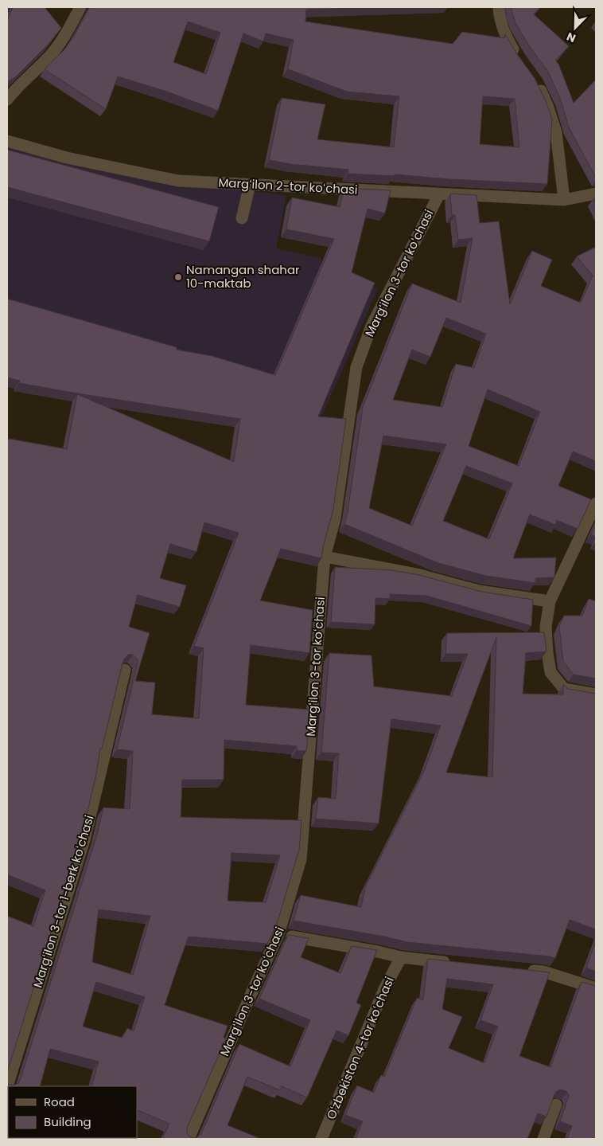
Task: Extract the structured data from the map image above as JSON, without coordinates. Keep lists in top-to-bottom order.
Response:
{
  "streets": {
    "street": [
      "Margʻilon 2-tor koʻchasi",
      "Margʻilon 3-tor koʻchasi",
      "Margʻilon 3-tor 1-berk koʻchasi",
      "Oʻzbekiston 4-tor koʻchasi"
    ]
  },
  "crossings": [
    ["Margʻilon 2-tor koʻchasi", "Margʻilon 3-tor koʻchasi"]
  ],
  "places": ["Namangan shahar 10-maktab"],
  "legend": ["Road", "Building"],
  "north": "bottom left"
}
